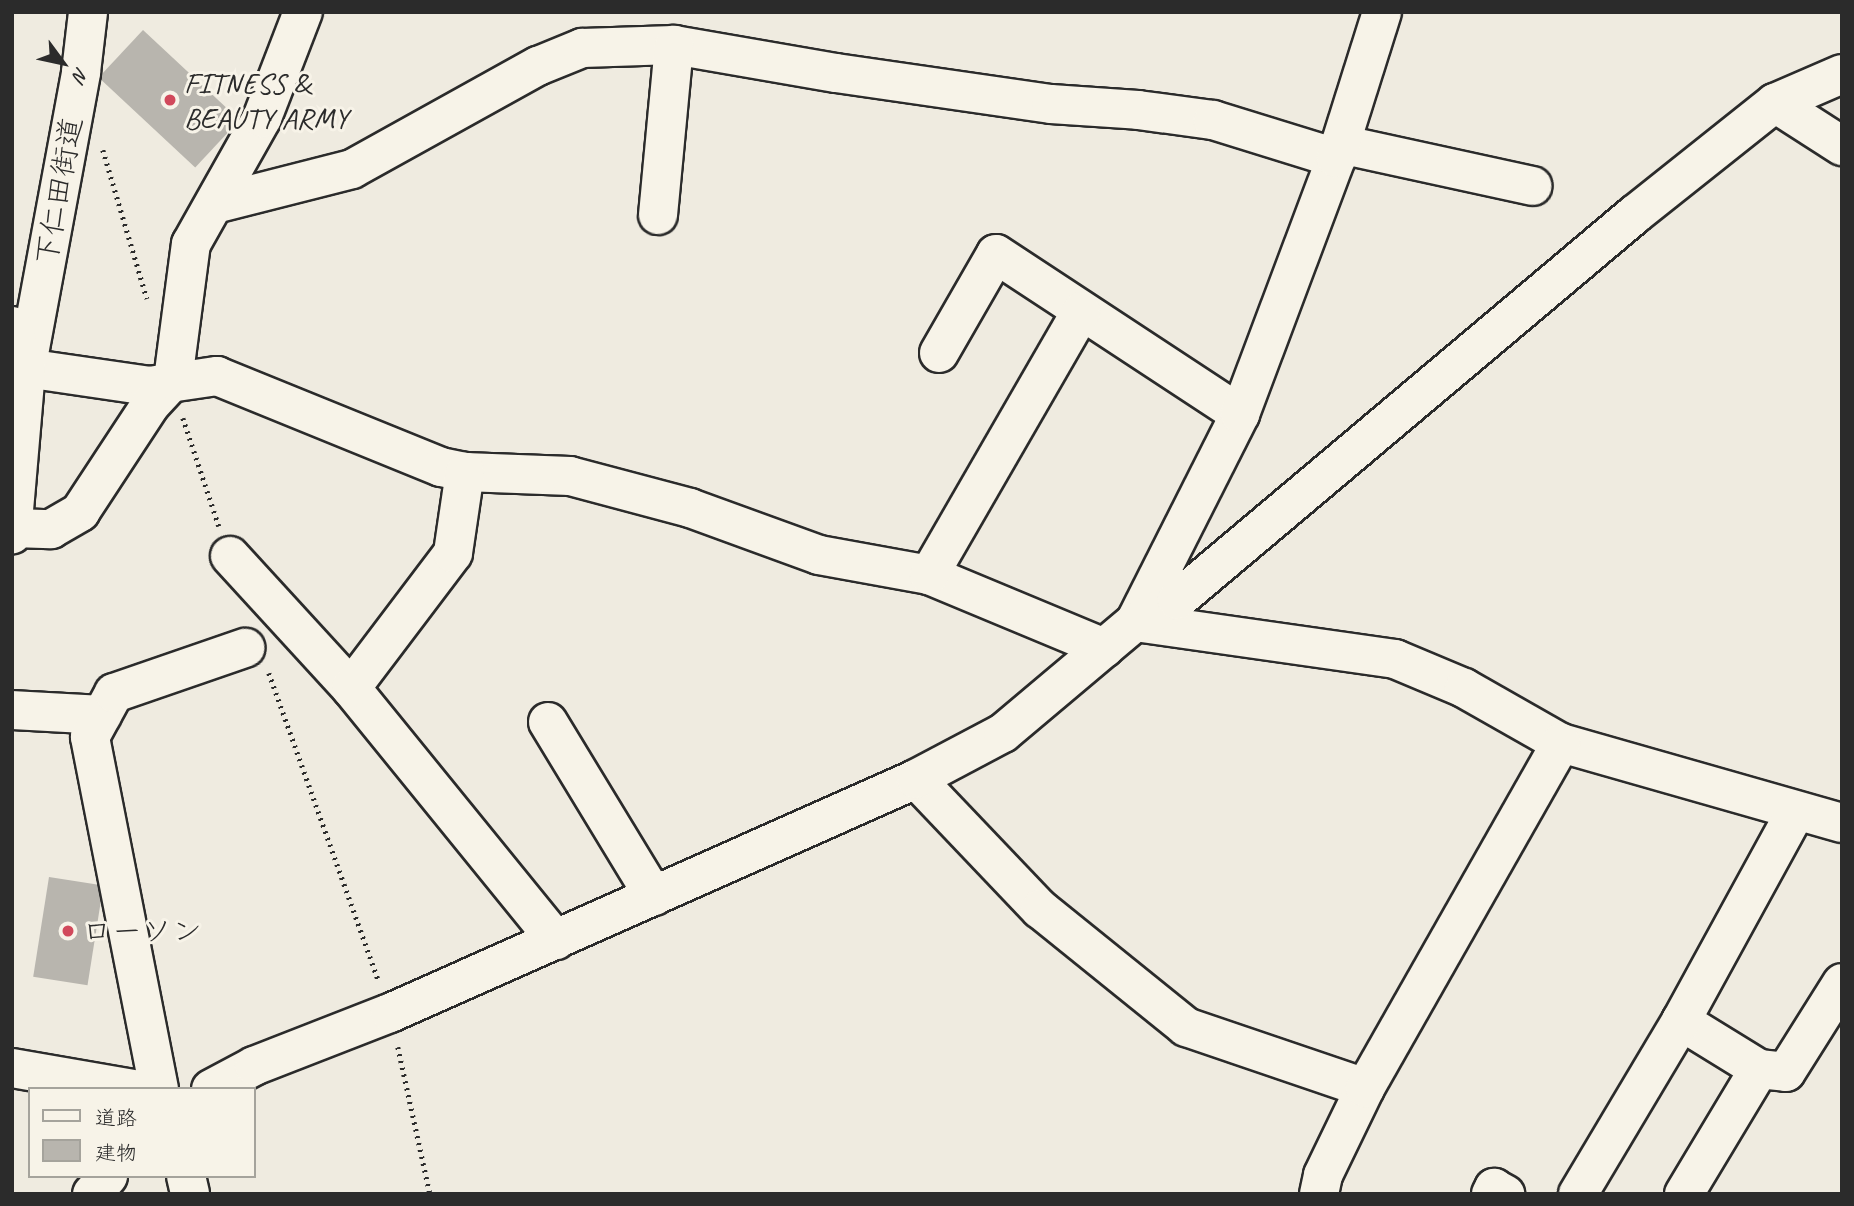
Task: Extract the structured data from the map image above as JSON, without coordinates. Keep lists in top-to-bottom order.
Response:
{
  "streets": {
    "street": ["下仁田街道"]
  },
  "places": ["FITNESS & BEAUTY ARMY", "ローソン"],
  "legend": ["道路", "建物"],
  "north": "bottom right"
}
